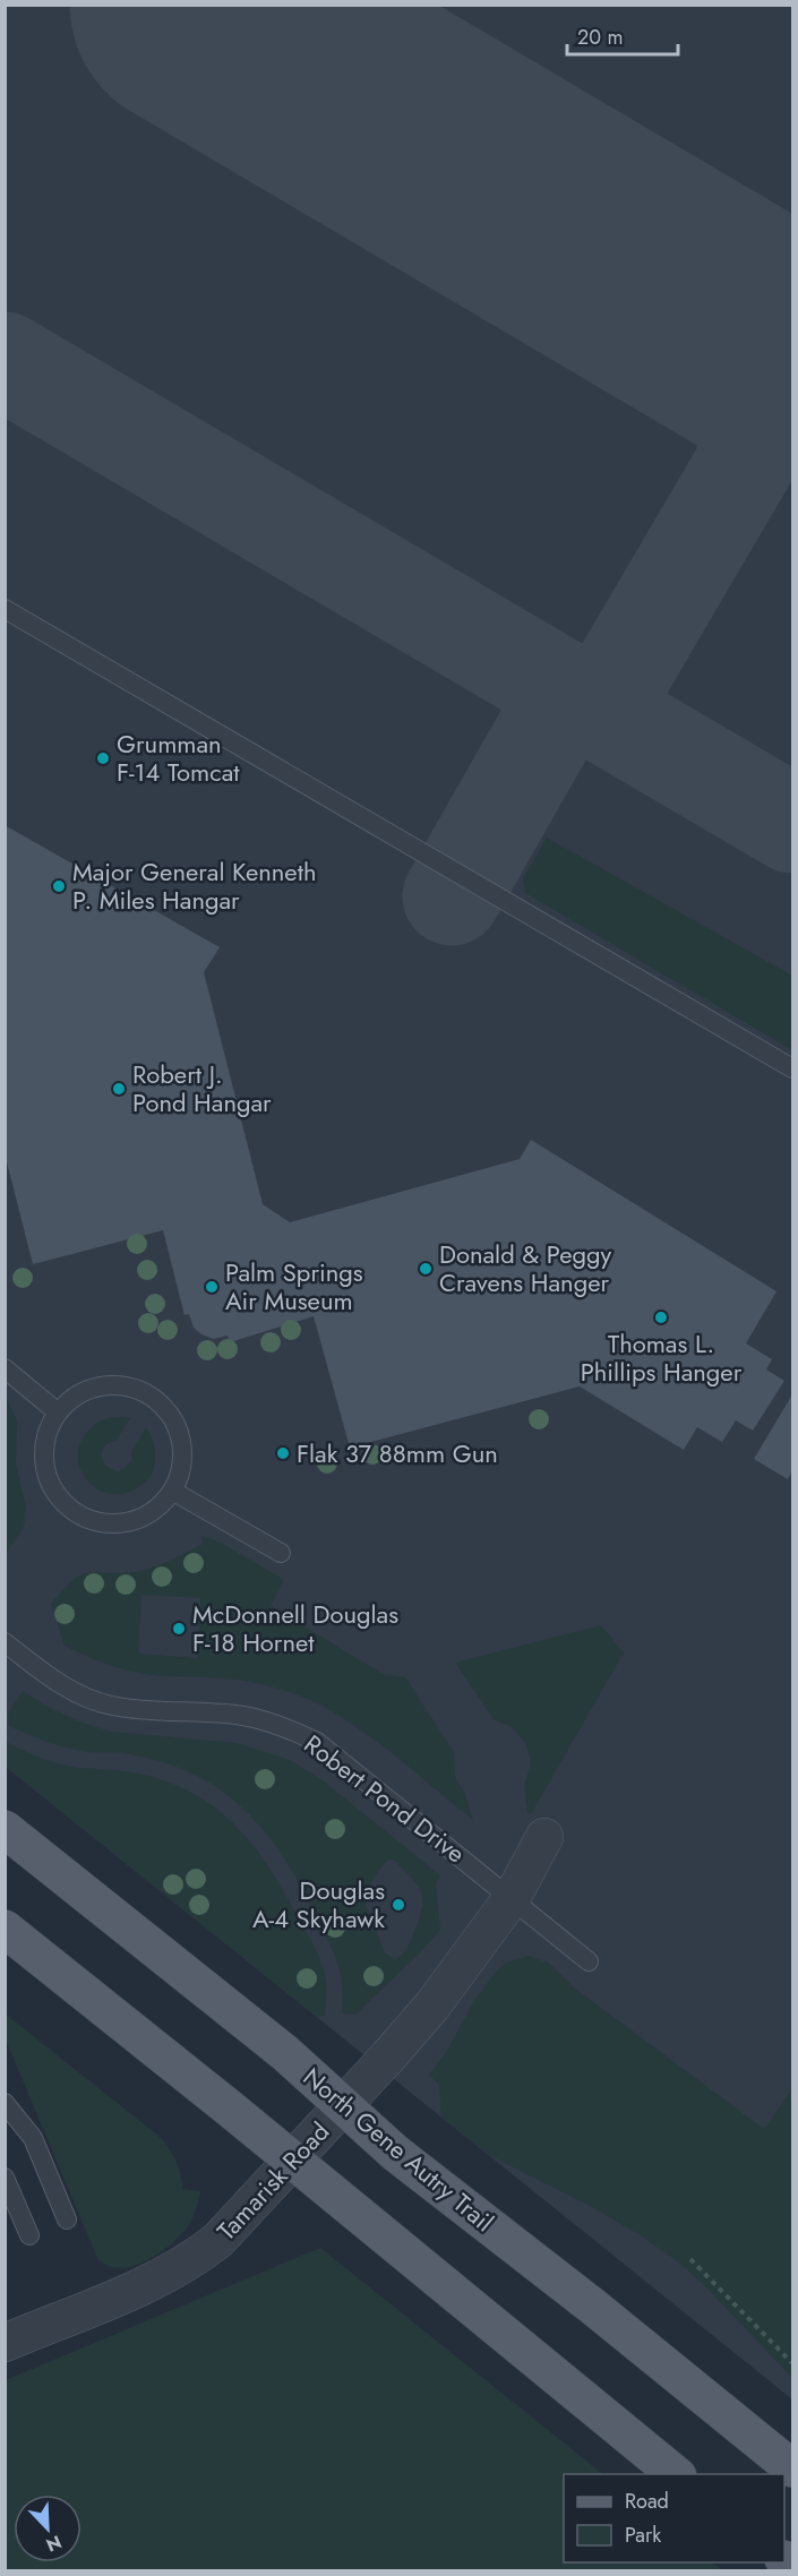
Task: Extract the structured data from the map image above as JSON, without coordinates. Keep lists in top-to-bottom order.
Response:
{
  "streets": {
    "main road": ["North Gene Autry Trail"],
    "street": ["Tamarisk Road"],
    "lane": ["Robert Pond Drive"]
  },
  "crossings": [
    ["Robert Pond Drive", "Tamarisk Road"],
    ["North Gene Autry Trail", "Tamarisk Road"]
  ],
  "places": [
    "Grumman F-14 Tomcat",
    "Major General Kenneth P. Miles Hangar",
    "Robert J. Pond Hangar",
    "Donald & Peggy Cravens Hanger",
    "Palm Springs Air Museum",
    "Thomas L. Phillips Hanger",
    "Flak 37 88mm Gun",
    "McDonnell Douglas F-18 Hornet",
    "Douglas A-4 Skyhawk"
  ],
  "legend": ["Road", "Park"],
  "scale_bar": "20 m",
  "north": "bottom right"
}
